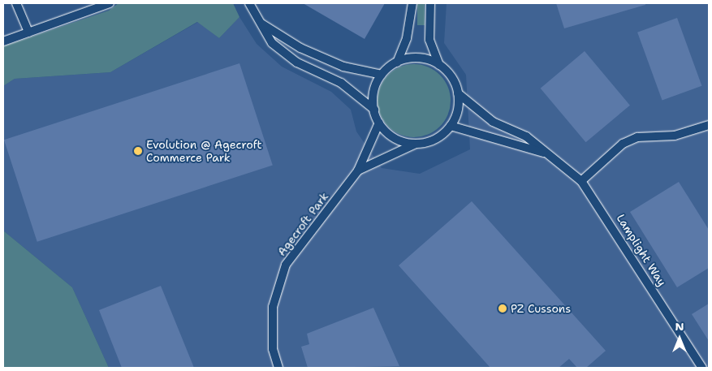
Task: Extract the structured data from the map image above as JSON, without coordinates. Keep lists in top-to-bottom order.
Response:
{
  "streets": {
    "street": ["Agecroft Park", "Lamplight Way"]
  },
  "places": ["Evolution @ Agecroft Commerce Park", "PZ Cussons"],
  "north": "top"
}
